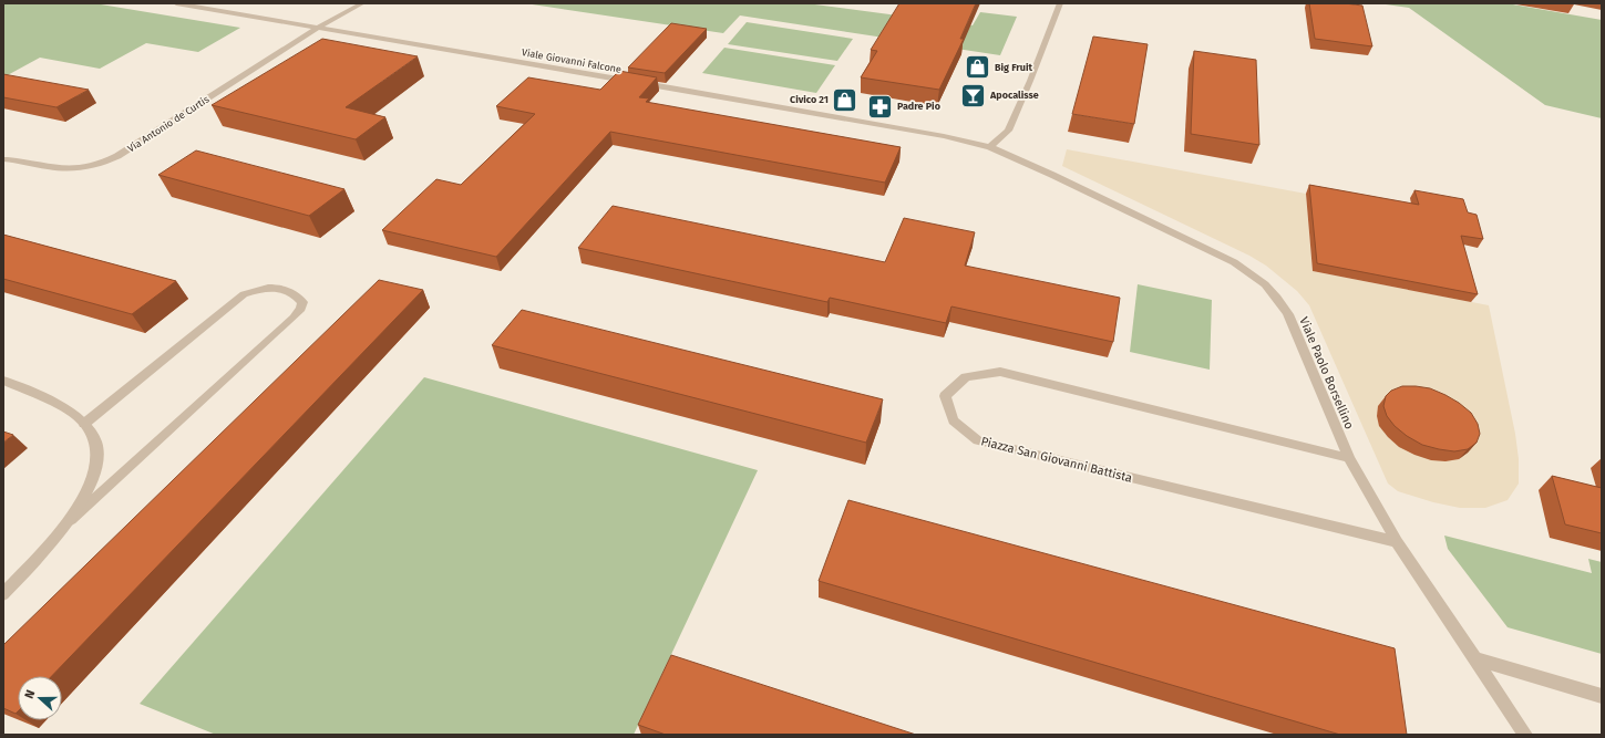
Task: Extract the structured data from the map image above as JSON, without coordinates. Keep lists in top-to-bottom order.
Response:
{
  "streets": {
    "street": [
      "Viale Giovanni Falcone",
      "Via Antonio de Curtis",
      "Viale Paolo Borsellino",
      "Piazza San Giovanni Battista"
    ]
  },
  "crossings": [
    ["Viale Giovanni Falcone", "Via Antonio de Curtis"],
    ["Viale Giovanni Falcone", "Viale Paolo Borsellino"],
    ["Viale Paolo Borsellino", "Piazza San Giovanni Battista"]
  ],
  "places": {
    "shop": ["Big Fruit", "Civico 21"],
    "bar": ["Apocalisse"],
    "pharmacy": ["Padre Pio"]
  },
  "north": "left"
}
